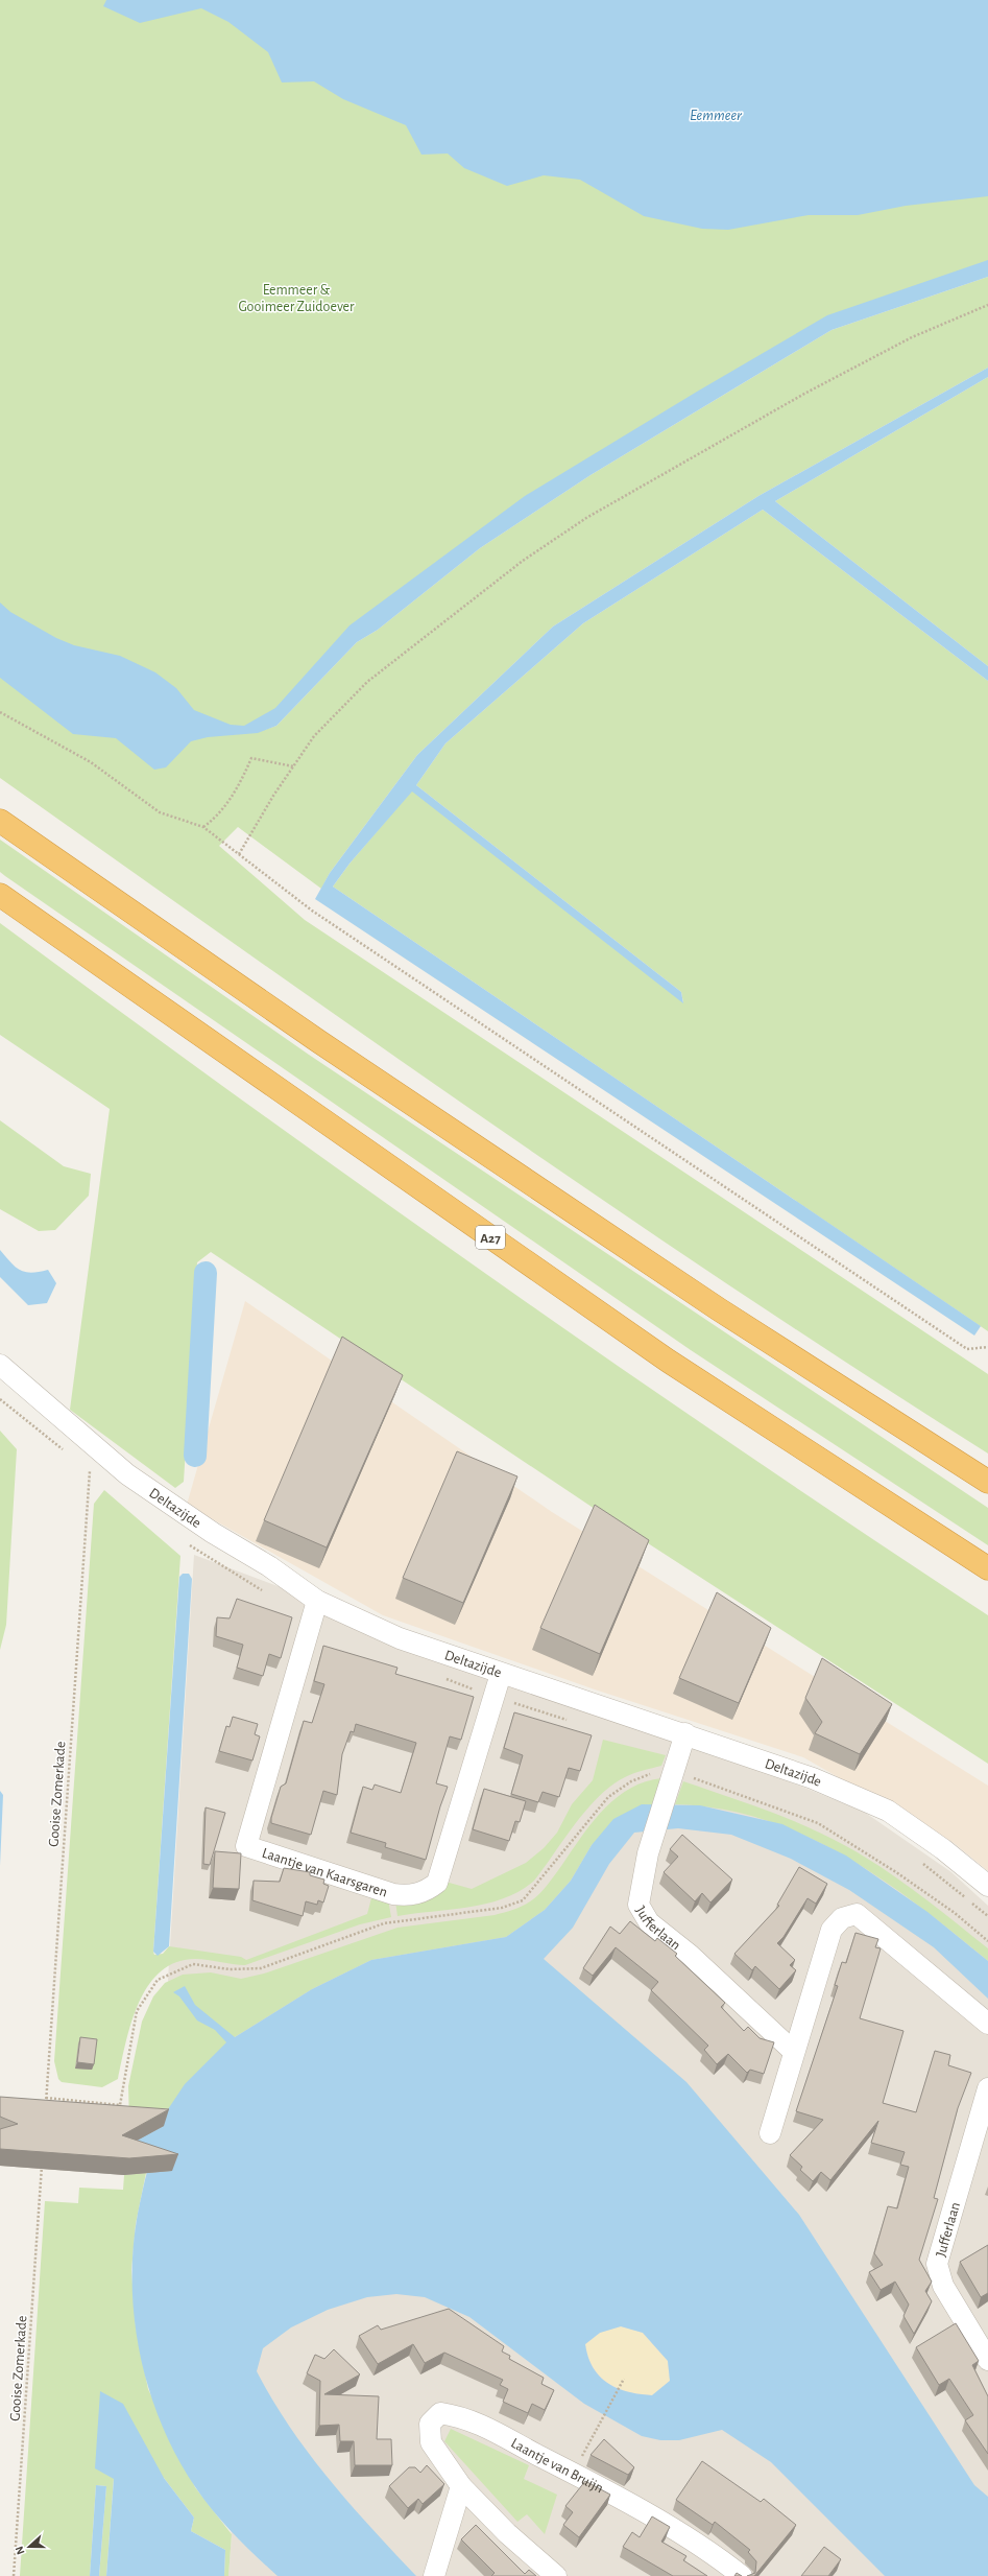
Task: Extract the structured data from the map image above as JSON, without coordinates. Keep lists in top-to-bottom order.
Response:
{
  "streets": {
    "highway": ["A27"],
    "street": [
      "Deltazijde",
      "Laantje van Kaarsgaren",
      "Jufferlaan",
      "Laantje van Bruijn"
    ],
    "path": ["Gooise Zomerkade"]
  },
  "crossings": [
    ["Deltazijde", "Laantje van Kaarsgaren"],
    ["Deltazijde", "Jufferlaan"]
  ],
  "water": ["Eemmeer"],
  "parks": ["Eemmeer & Gooimeer Zuidoever"],
  "north": "left"
}
